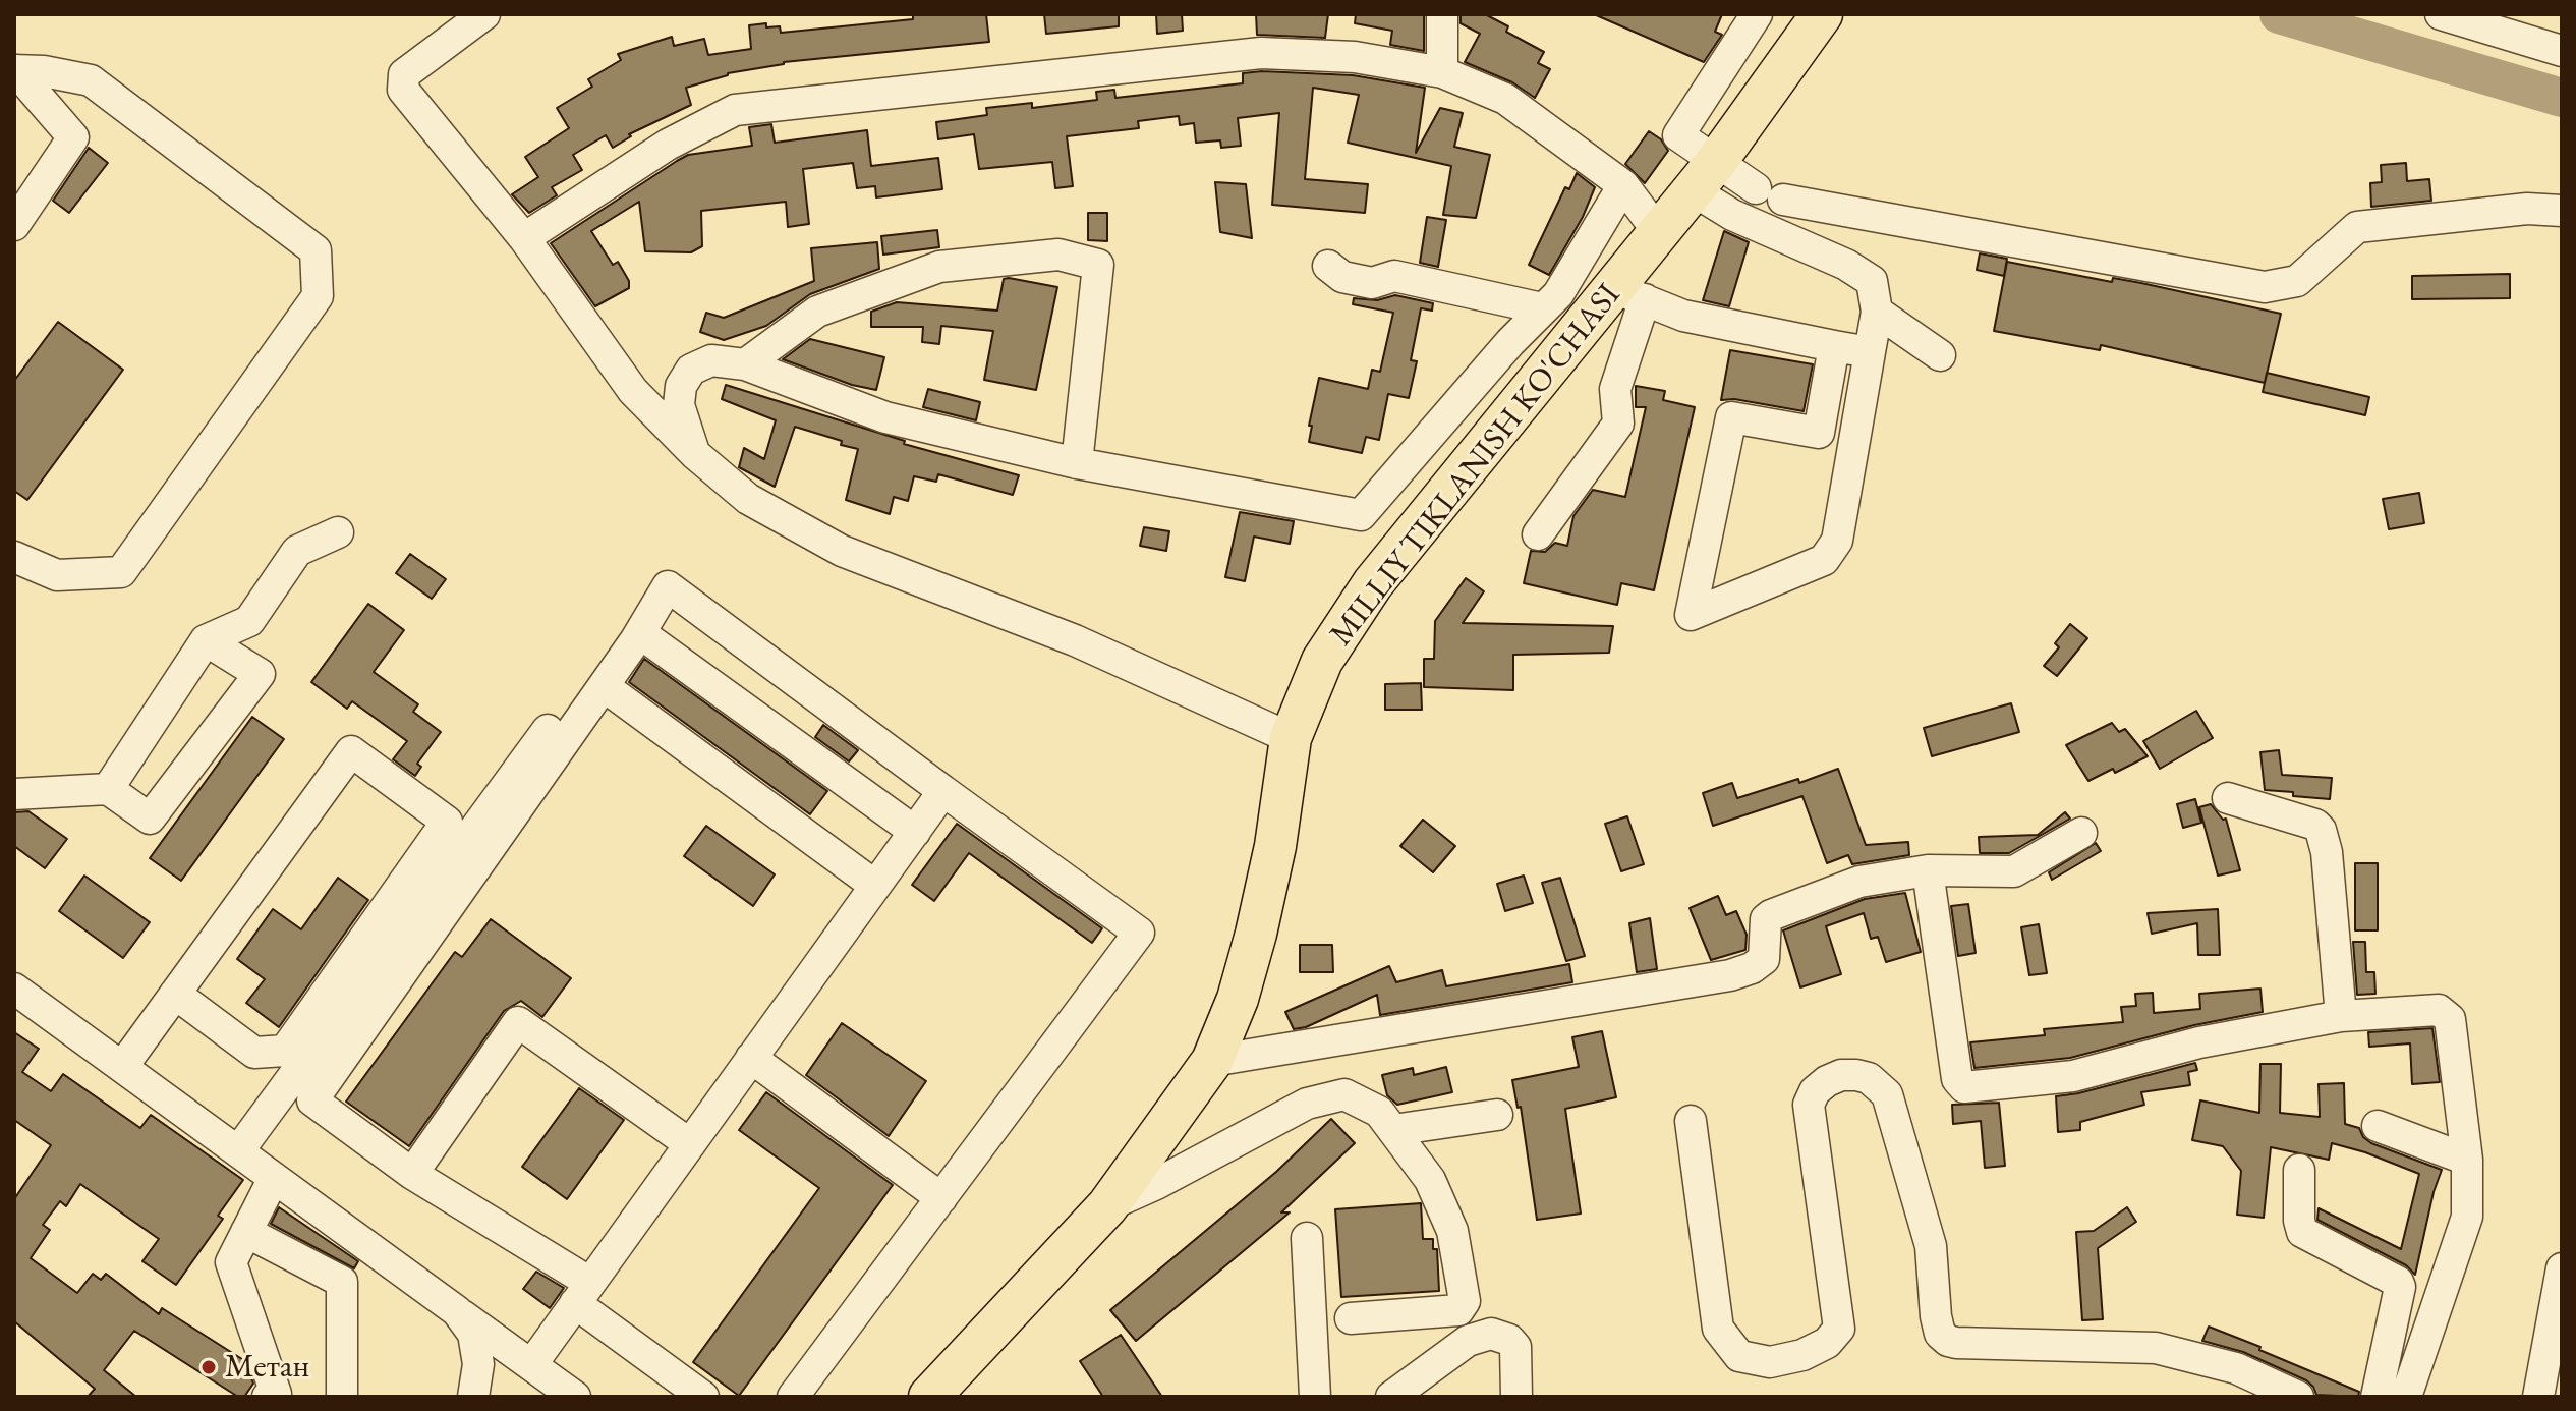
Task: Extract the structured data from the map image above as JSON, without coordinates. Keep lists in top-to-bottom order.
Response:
{
  "streets": {
    "main road": ["MILLIY TIKLANISH KO'CHASI"]
  },
  "places": ["Метан"]
}
